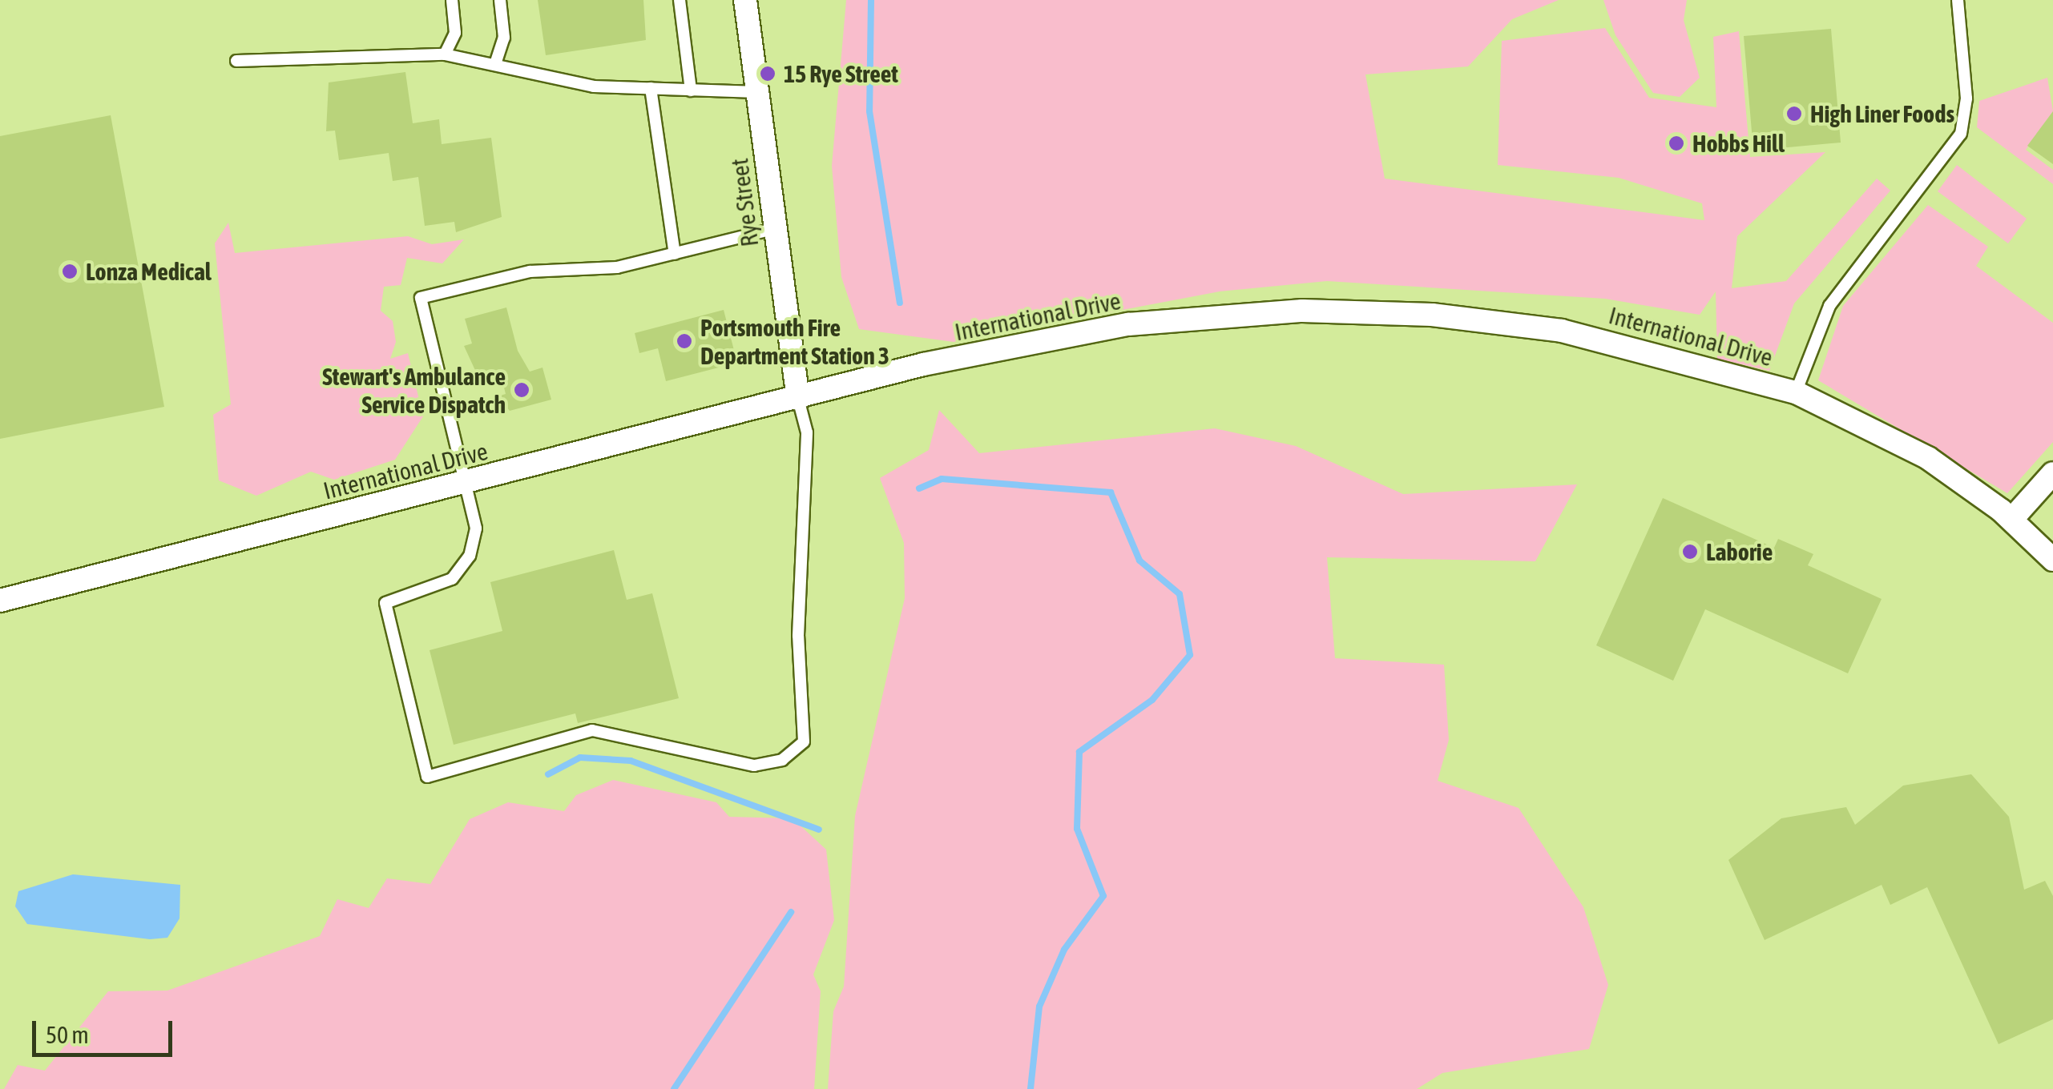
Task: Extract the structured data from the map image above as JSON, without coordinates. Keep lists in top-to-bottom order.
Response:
{
  "streets": {
    "street": ["Rye Street", "International Drive"]
  },
  "crossings": [
    ["Rye Street", "International Drive"]
  ],
  "places": [
    "15 Rye Street",
    "High Liner Foods",
    "Hobbs Hill",
    "Lonza Medical",
    "Portsmouth Fire Department Station 3",
    "Stewart's Ambulance Service Dispatch",
    "Laborie"
  ],
  "scale_bar": "50 m"
}
